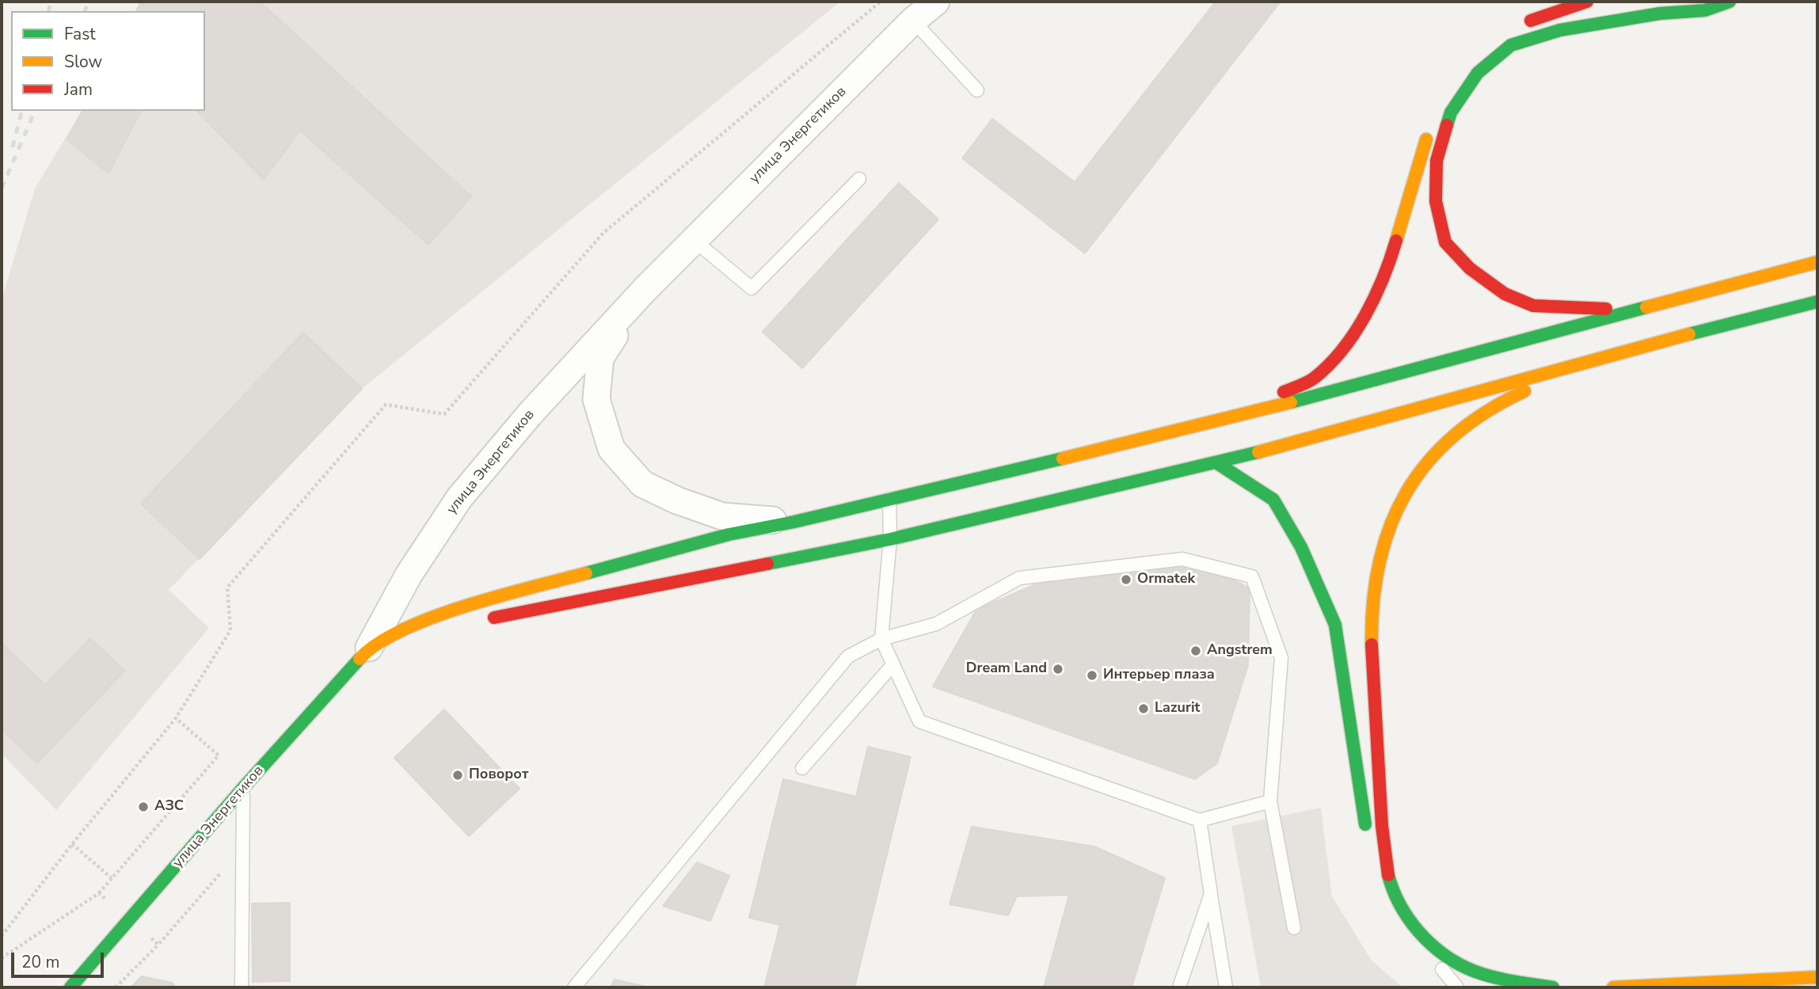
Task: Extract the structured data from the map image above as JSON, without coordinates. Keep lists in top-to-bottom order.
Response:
{
  "streets": {
    "main road": ["улица Энергетиков"]
  },
  "places": [
    "Ormatek",
    "Angstrem",
    "Dream Land",
    "Интерьер плаза",
    "Lazurit",
    "Поворот",
    "АЗС"
  ],
  "legend": ["Fast", "Slow", "Jam"],
  "scale_bar": "20 m"
}
